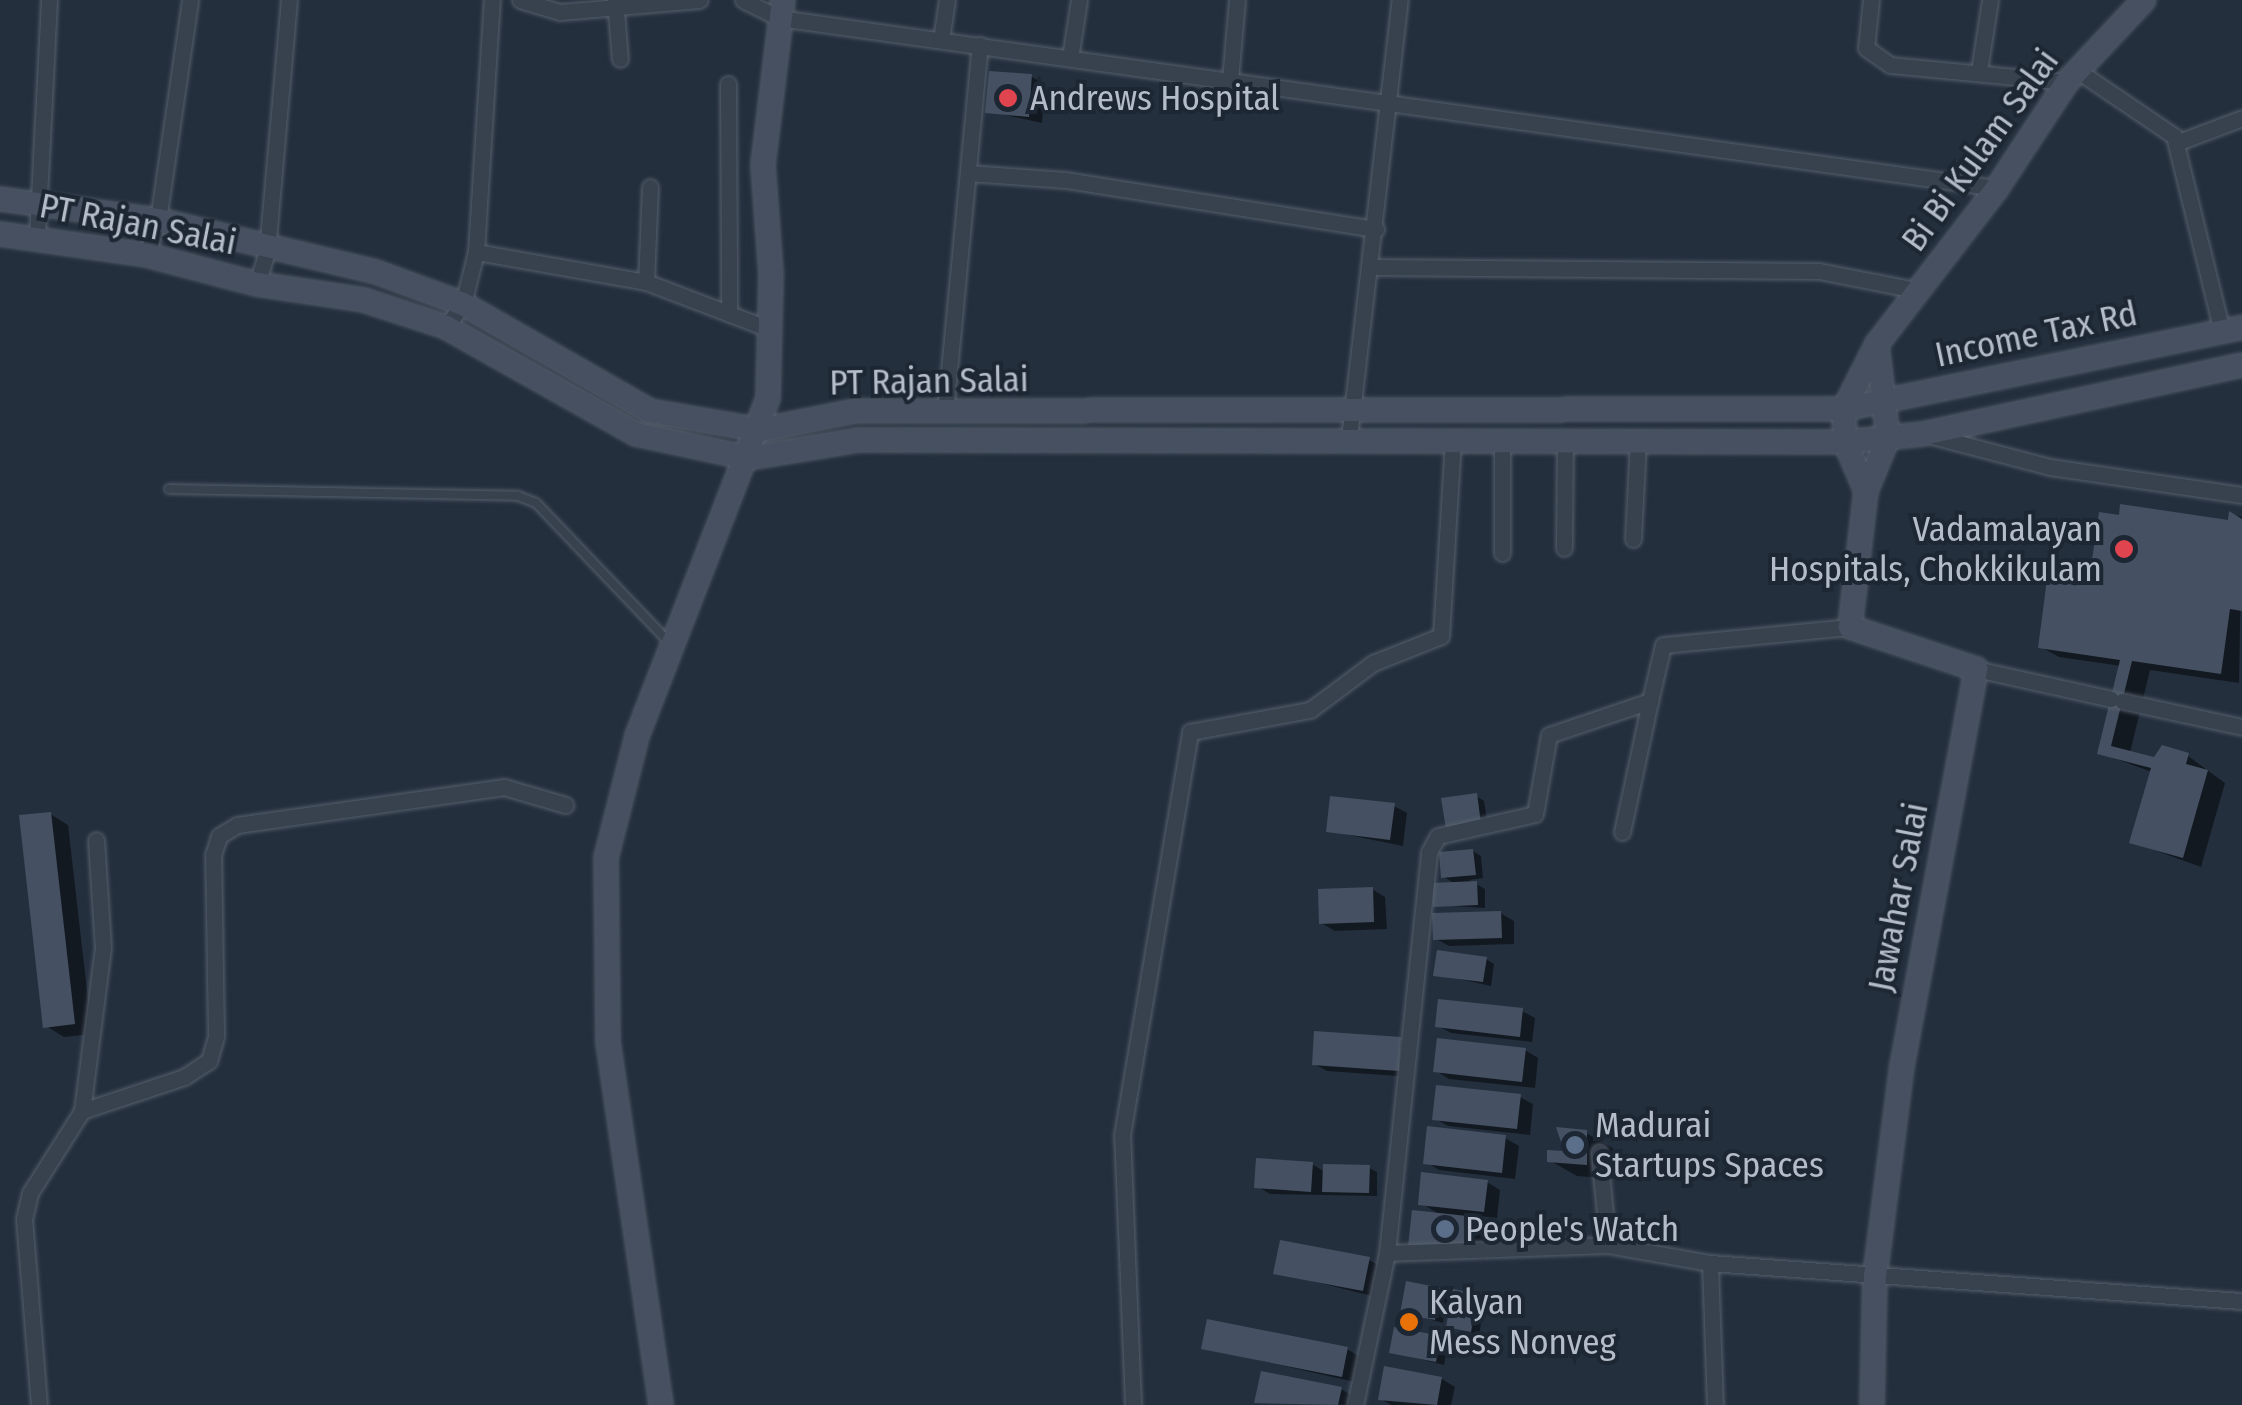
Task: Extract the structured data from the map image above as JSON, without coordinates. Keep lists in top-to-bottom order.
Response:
{
  "streets": {
    "main road": [
      "Bi Bi Kulam Salai",
      "PT Rajan Salai",
      "Income Tax Rd",
      "Jawahar Salai"
    ]
  },
  "crossings": [
    ["Bi Bi Kulam Salai", "PT Rajan Salai"],
    ["Bi Bi Kulam Salai", "Income Tax Rd"],
    ["PT Rajan Salai", "Income Tax Rd"]
  ],
  "places": [
    "Andrews Hospital",
    "Vadamalayan Hospitals, Chokkikulam",
    "Madurai Startups Spaces",
    "People's Watch",
    "Kalyan Mess Nonveg"
  ]
}
